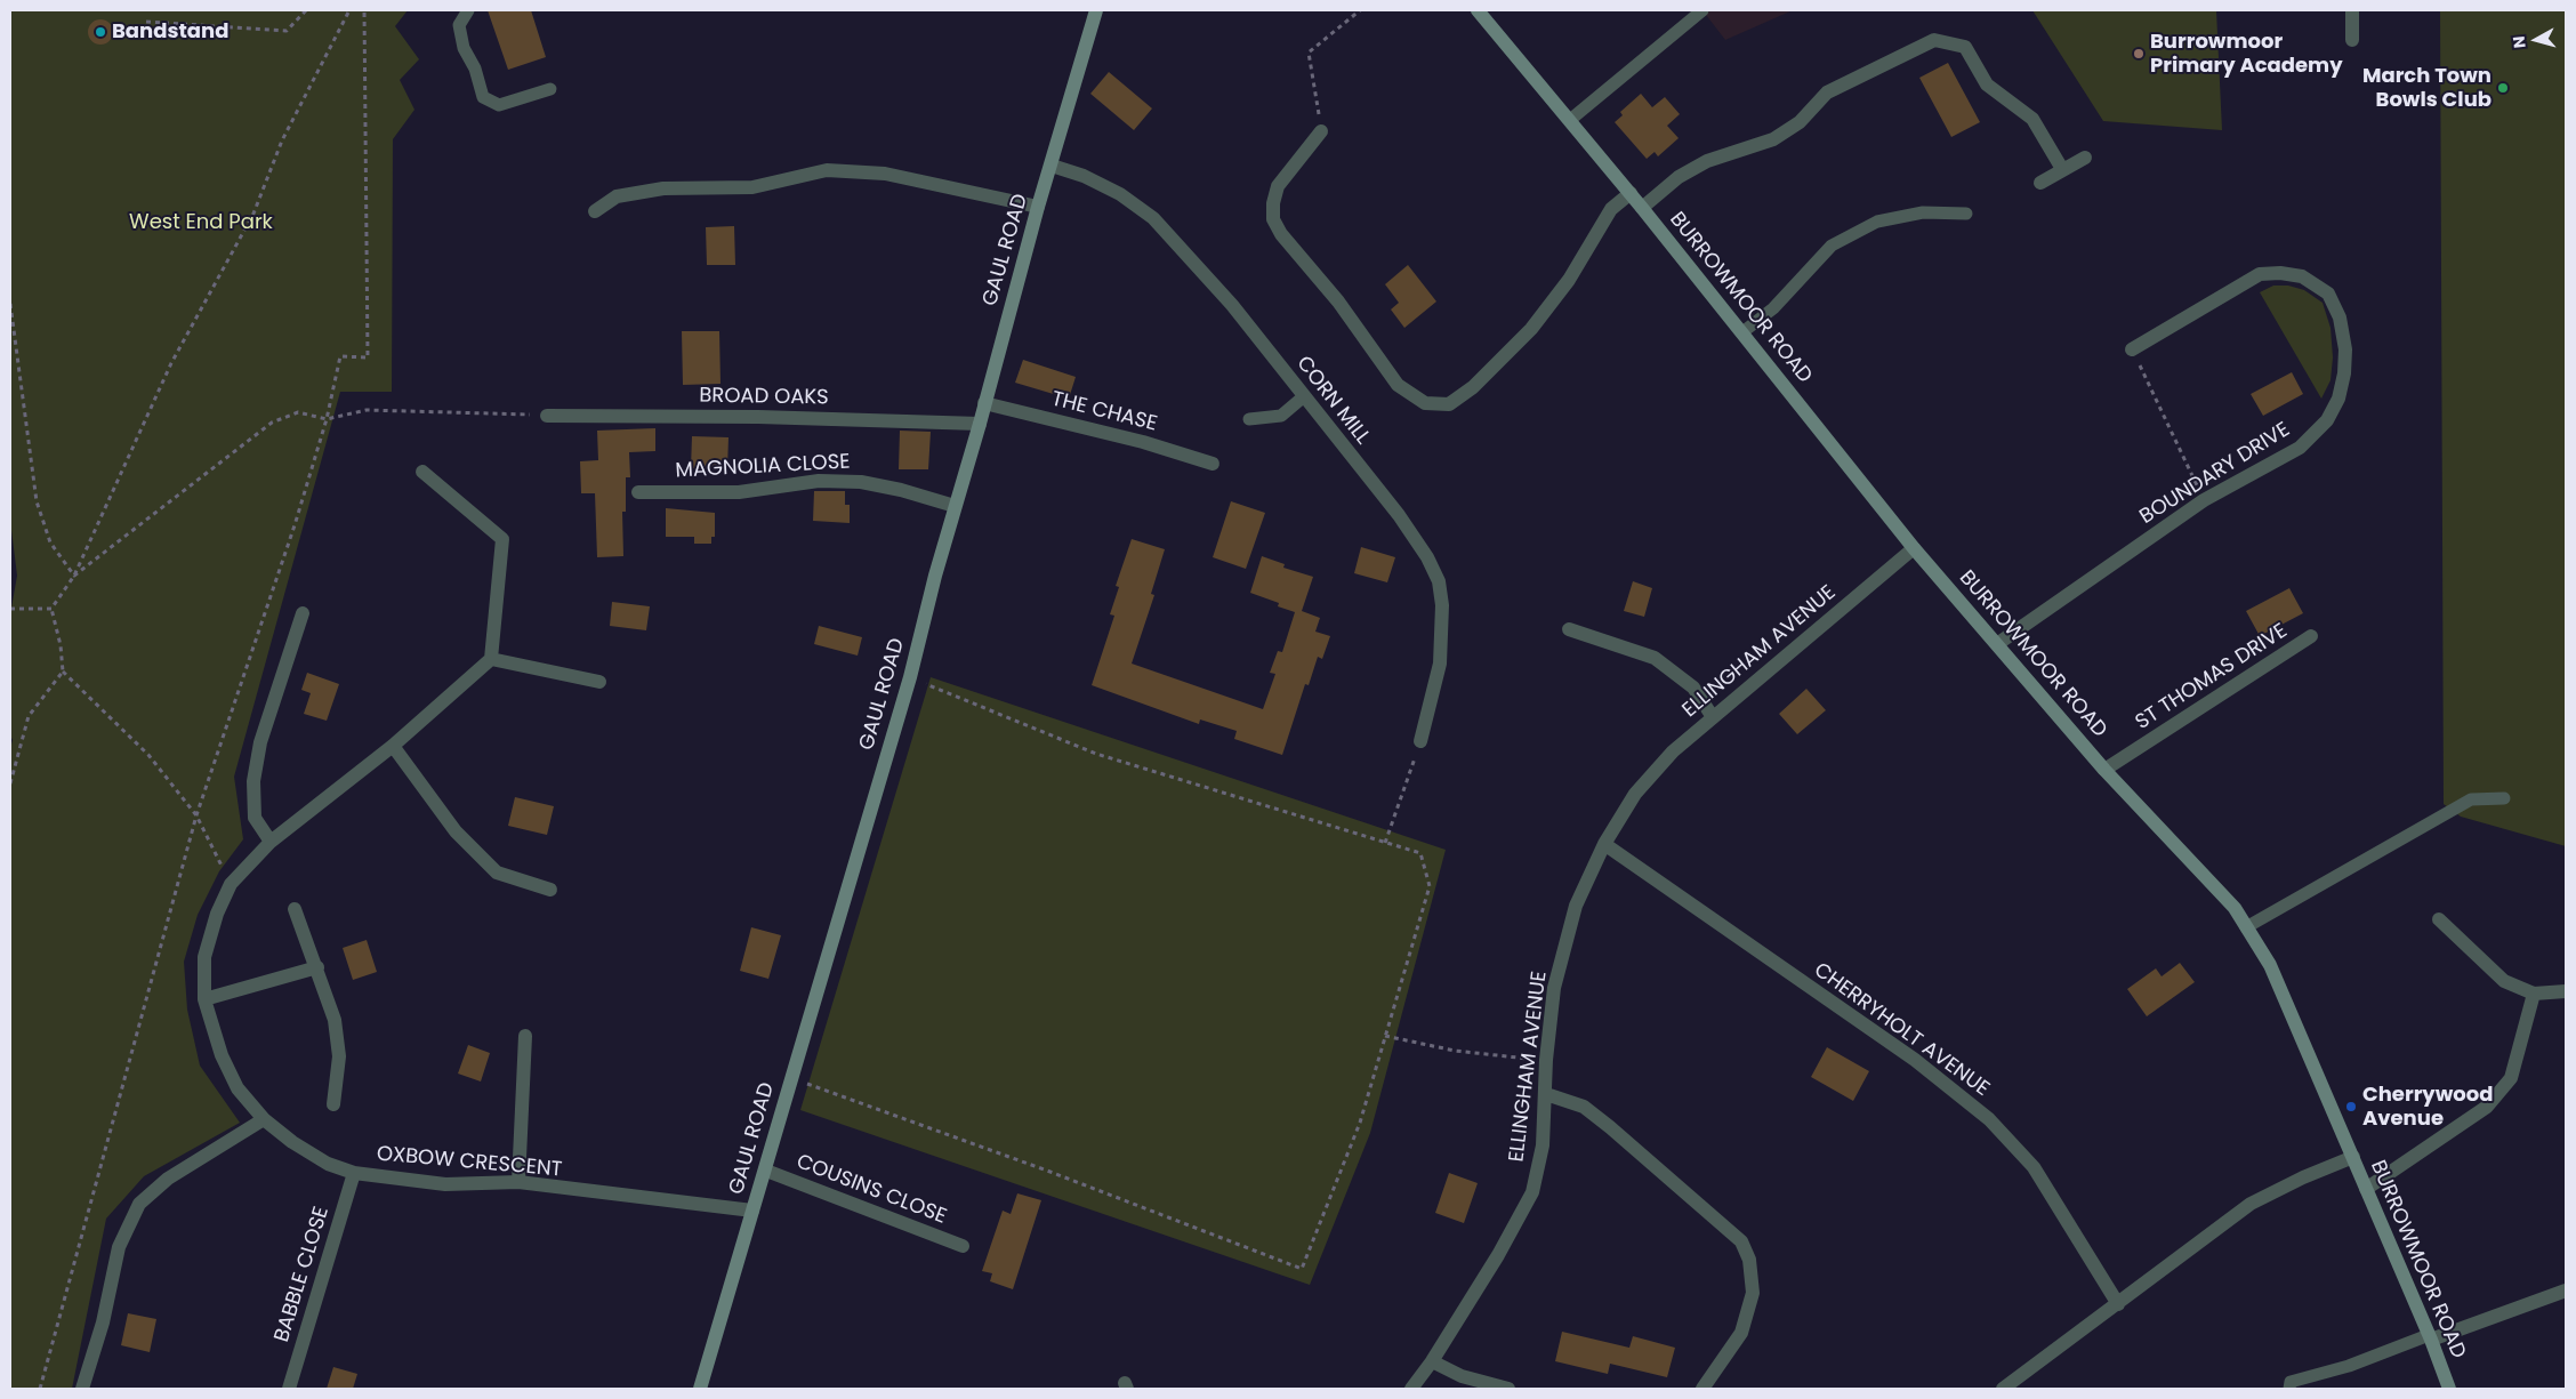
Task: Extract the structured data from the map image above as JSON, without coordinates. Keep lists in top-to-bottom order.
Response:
{
  "streets": {
    "street": [
      "GAUL ROAD",
      "BURROWMOOR ROAD",
      "BROAD OAKS",
      "CORN MILL",
      "THE CHASE",
      "MAGNOLIA CLOSE",
      "BOUNDARY DRIVE",
      "ELLINGHAM AVENUE",
      "ST THOMAS DRIVE",
      "CHERRYHOLT AVENUE",
      "OXBOW CRESCENT",
      "COUSINS CLOSE",
      "BABBLE CLOSE"
    ]
  },
  "crossings": [
    ["GAUL ROAD", "BROAD OAKS"],
    ["GAUL ROAD", "CORN MILL"],
    ["GAUL ROAD", "THE CHASE"],
    ["GAUL ROAD", "MAGNOLIA CLOSE"],
    ["GAUL ROAD", "OXBOW CRESCENT"],
    ["GAUL ROAD", "COUSINS CLOSE"],
    ["BURROWMOOR ROAD", "BOUNDARY DRIVE"],
    ["BURROWMOOR ROAD", "ELLINGHAM AVENUE"],
    ["BURROWMOOR ROAD", "ST THOMAS DRIVE"],
    ["ELLINGHAM AVENUE", "CHERRYHOLT AVENUE"],
    ["OXBOW CRESCENT", "BABBLE CLOSE"]
  ],
  "parks": ["West End Park"],
  "places": [
    "Bandstand",
    "Burrowmoor Primary Academy",
    "March Town Bowls Club",
    "Cherrywood Avenue"
  ],
  "north": "left"
}
